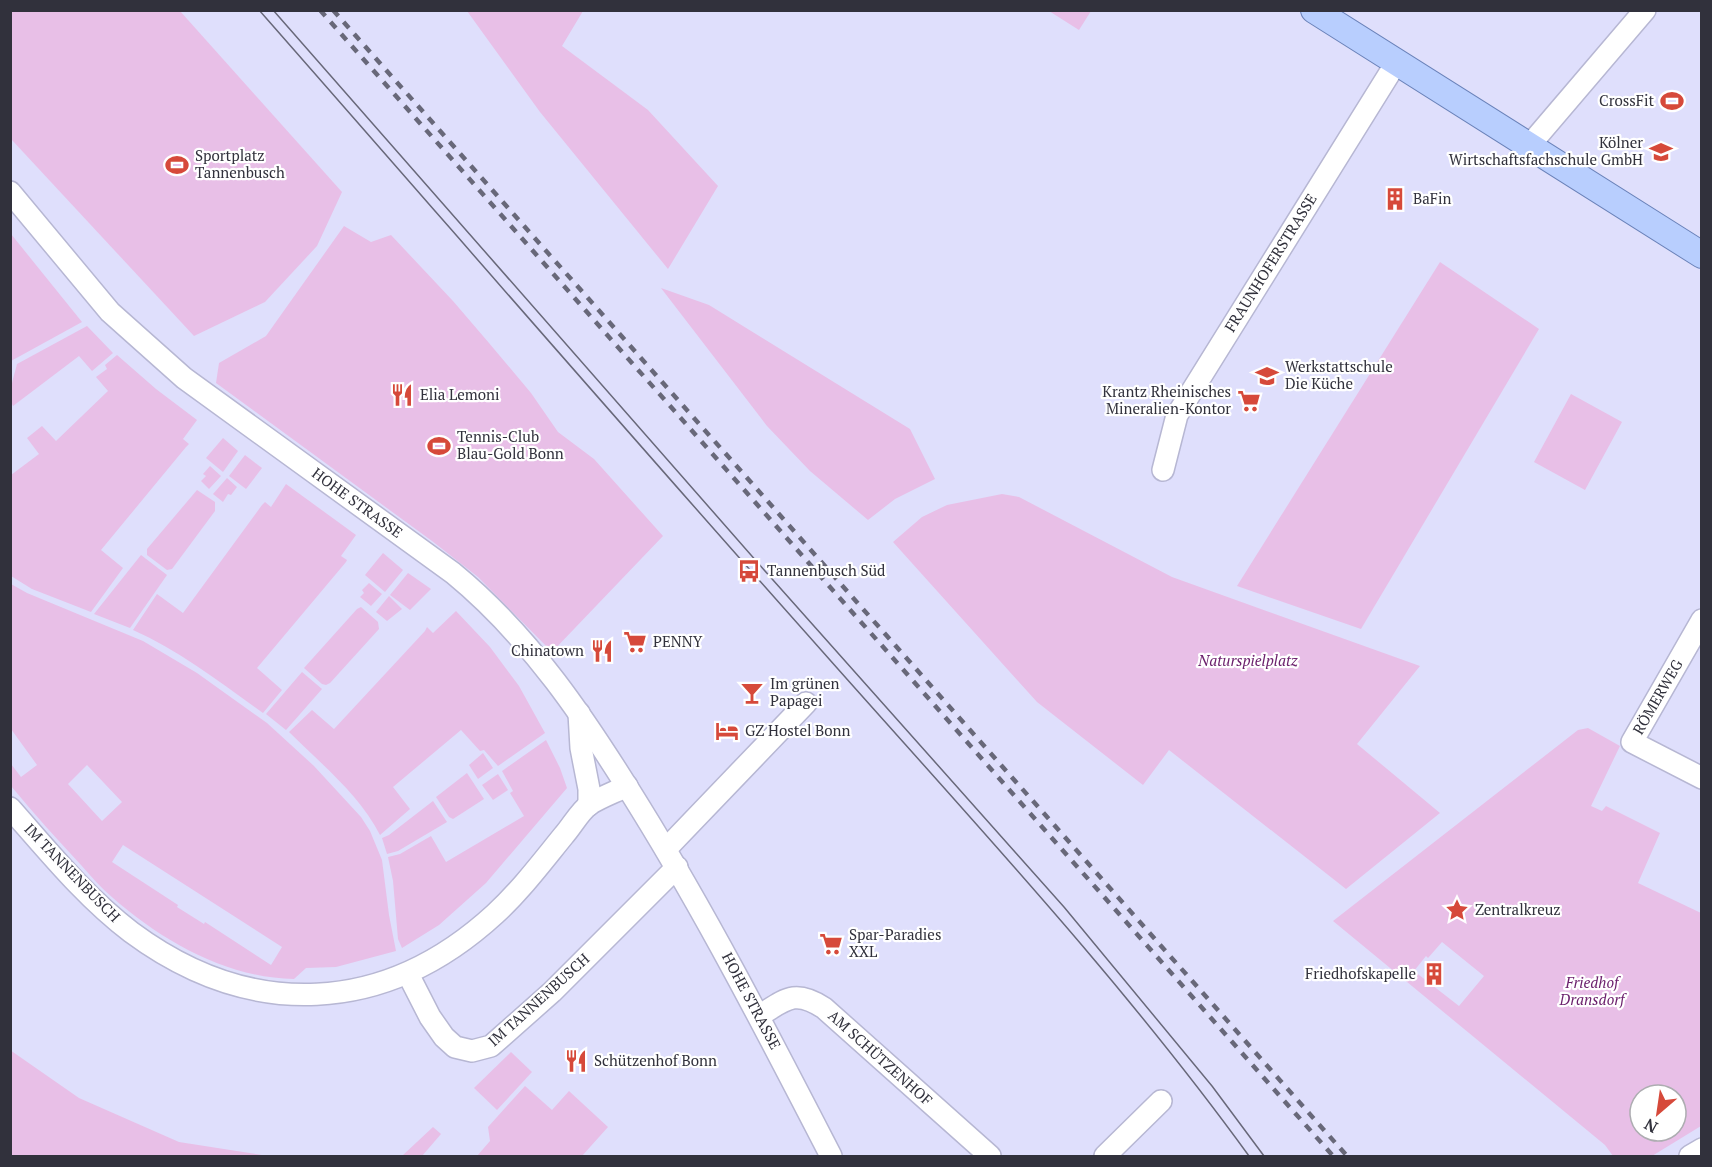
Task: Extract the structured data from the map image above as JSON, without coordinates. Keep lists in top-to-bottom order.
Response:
{
  "streets": {
    "street": [
      "FRAUNHOFERSTRASSE",
      "HOHE STRASSE",
      "RÖMERWEG",
      "IM TANNENBUSCH",
      "AM SCHÜTZENHOF"
    ]
  },
  "crossings": [
    ["HOHE STRASSE", "IM TANNENBUSCH"],
    ["HOHE STRASSE", "AM SCHÜTZENHOF"]
  ],
  "parks": ["Naturspielplatz", "Friedhof Dransdorf"],
  "places": {
    "sports": ["CrossFit", "Sportplatz Tannenbusch", "Tennis-Club Blau-Gold Bonn"],
    "school or university": ["Kölner Wirtschaftsfachschule GmbH", "Werkstattschule Die Küche"],
    "building": ["BaFin", "Friedhofskapelle"],
    "restaurant": ["Elia Lemoni", "Chinatown", "Schützenhof Bonn"],
    "supermarket": ["Krantz Rheinisches Mineralien-Kontor", "PENNY", "Spar-Paradies XXL"],
    "bus stop": ["Tannenbusch Süd"],
    "bar": ["Im grünen Papagei"],
    "hotel": ["GZ Hostel Bonn"],
    "place": ["Zentralkreuz"]
  },
  "north": "bottom left"
}
